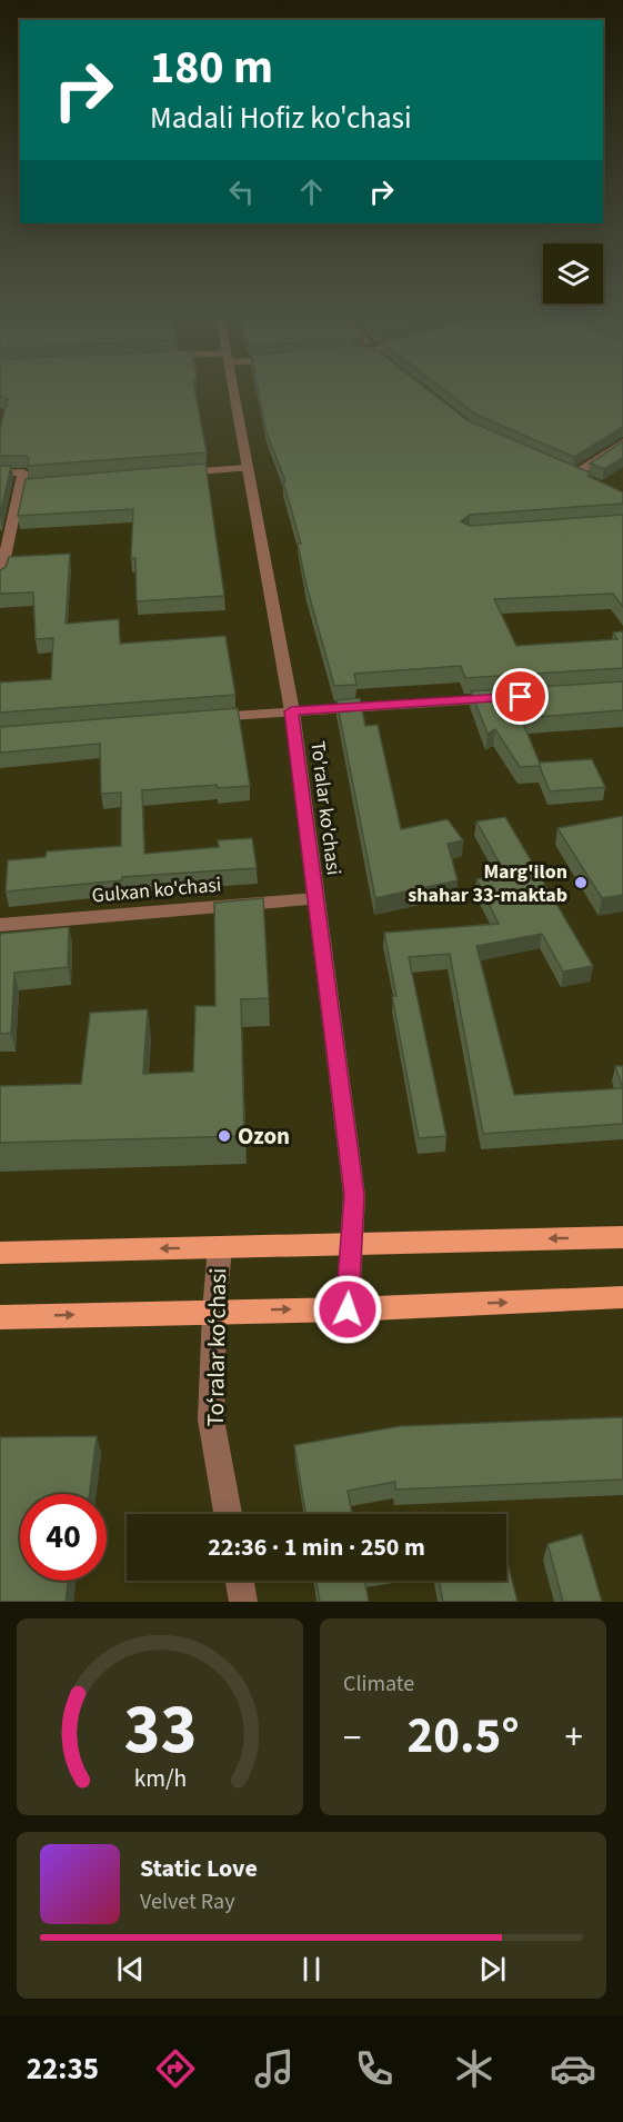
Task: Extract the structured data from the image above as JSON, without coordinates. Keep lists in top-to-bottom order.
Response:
{
  "streets": {
    "street": ["To'ralar ko'chasi", "Gulxan ko'chasi", "Toʻralar koʻchasi"]
  },
  "crossings": [
    ["To'ralar ko'chasi", "Gulxan ko'chasi"]
  ],
  "places": ["Marg'ilon shahar 33-maktab", "Ozon"],
  "page": {
    "turn": ["180 m", "Madali Hofiz ko'chasi"],
    "limit": "40",
    "trip": "22:36 · 1 min · 250 m",
    "tile": "Climate",
    "heat": ["−", "20.5°", "+"],
    "song": ["Static Love", "Velvet Ray"],
    "tabs": "22:35",
    "gauge": ["33", "km/h"]
  }
}
